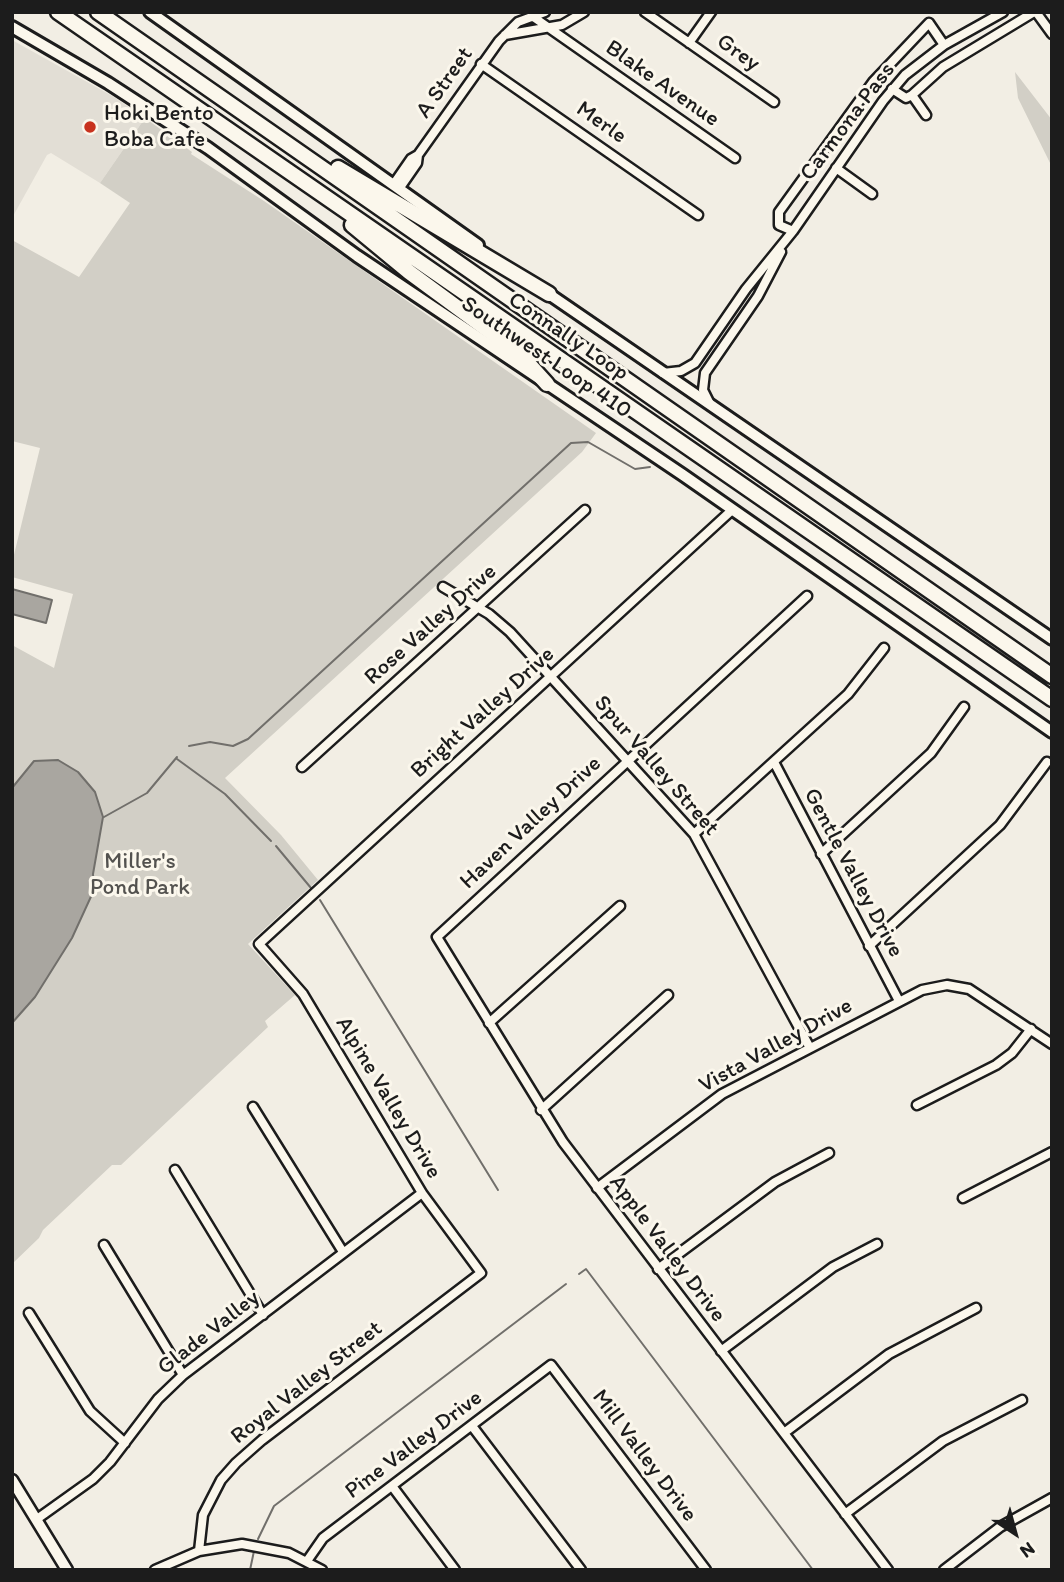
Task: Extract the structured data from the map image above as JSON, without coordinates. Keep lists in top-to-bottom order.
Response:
{
  "streets": {
    "highway": ["Connally Loop"],
    "main road": ["Southwest Loop 410"],
    "street": [
      "Grey",
      "A Street",
      "Blake Avenue",
      "Carmona Pass",
      "Merle",
      "Rose Valley Drive",
      "Bright Valley Drive",
      "Spur Valley Street",
      "Haven Valley Drive",
      "Gentle Valley Drive",
      "Vista Valley Drive",
      "Alpine Valley Drive",
      "Apple Valley Drive",
      "Glade Valley",
      "Royal Valley Street",
      "Pine Valley Drive",
      "Mill Valley Drive"
    ]
  },
  "crossings": [
    ["A Street", "Blake Avenue"],
    ["A Street", "Merle"],
    ["Southwest Loop 410", "Bright Valley Drive"],
    ["Rose Valley Drive", "Spur Valley Street"],
    ["Bright Valley Drive", "Spur Valley Street"],
    ["Bright Valley Drive", "Alpine Valley Drive"],
    ["Spur Valley Street", "Haven Valley Drive"],
    ["Spur Valley Street", "Vista Valley Drive"],
    ["Haven Valley Drive", "Apple Valley Drive"],
    ["Gentle Valley Drive", "Vista Valley Drive"],
    ["Vista Valley Drive", "Apple Valley Drive"],
    ["Alpine Valley Drive", "Glade Valley"],
    ["Alpine Valley Drive", "Royal Valley Street"],
    ["Pine Valley Drive", "Mill Valley Drive"]
  ],
  "parks": ["Miller's Pond Park"],
  "places": ["Hoki Bento Boba Cafe"],
  "north": "bottom right"
}
